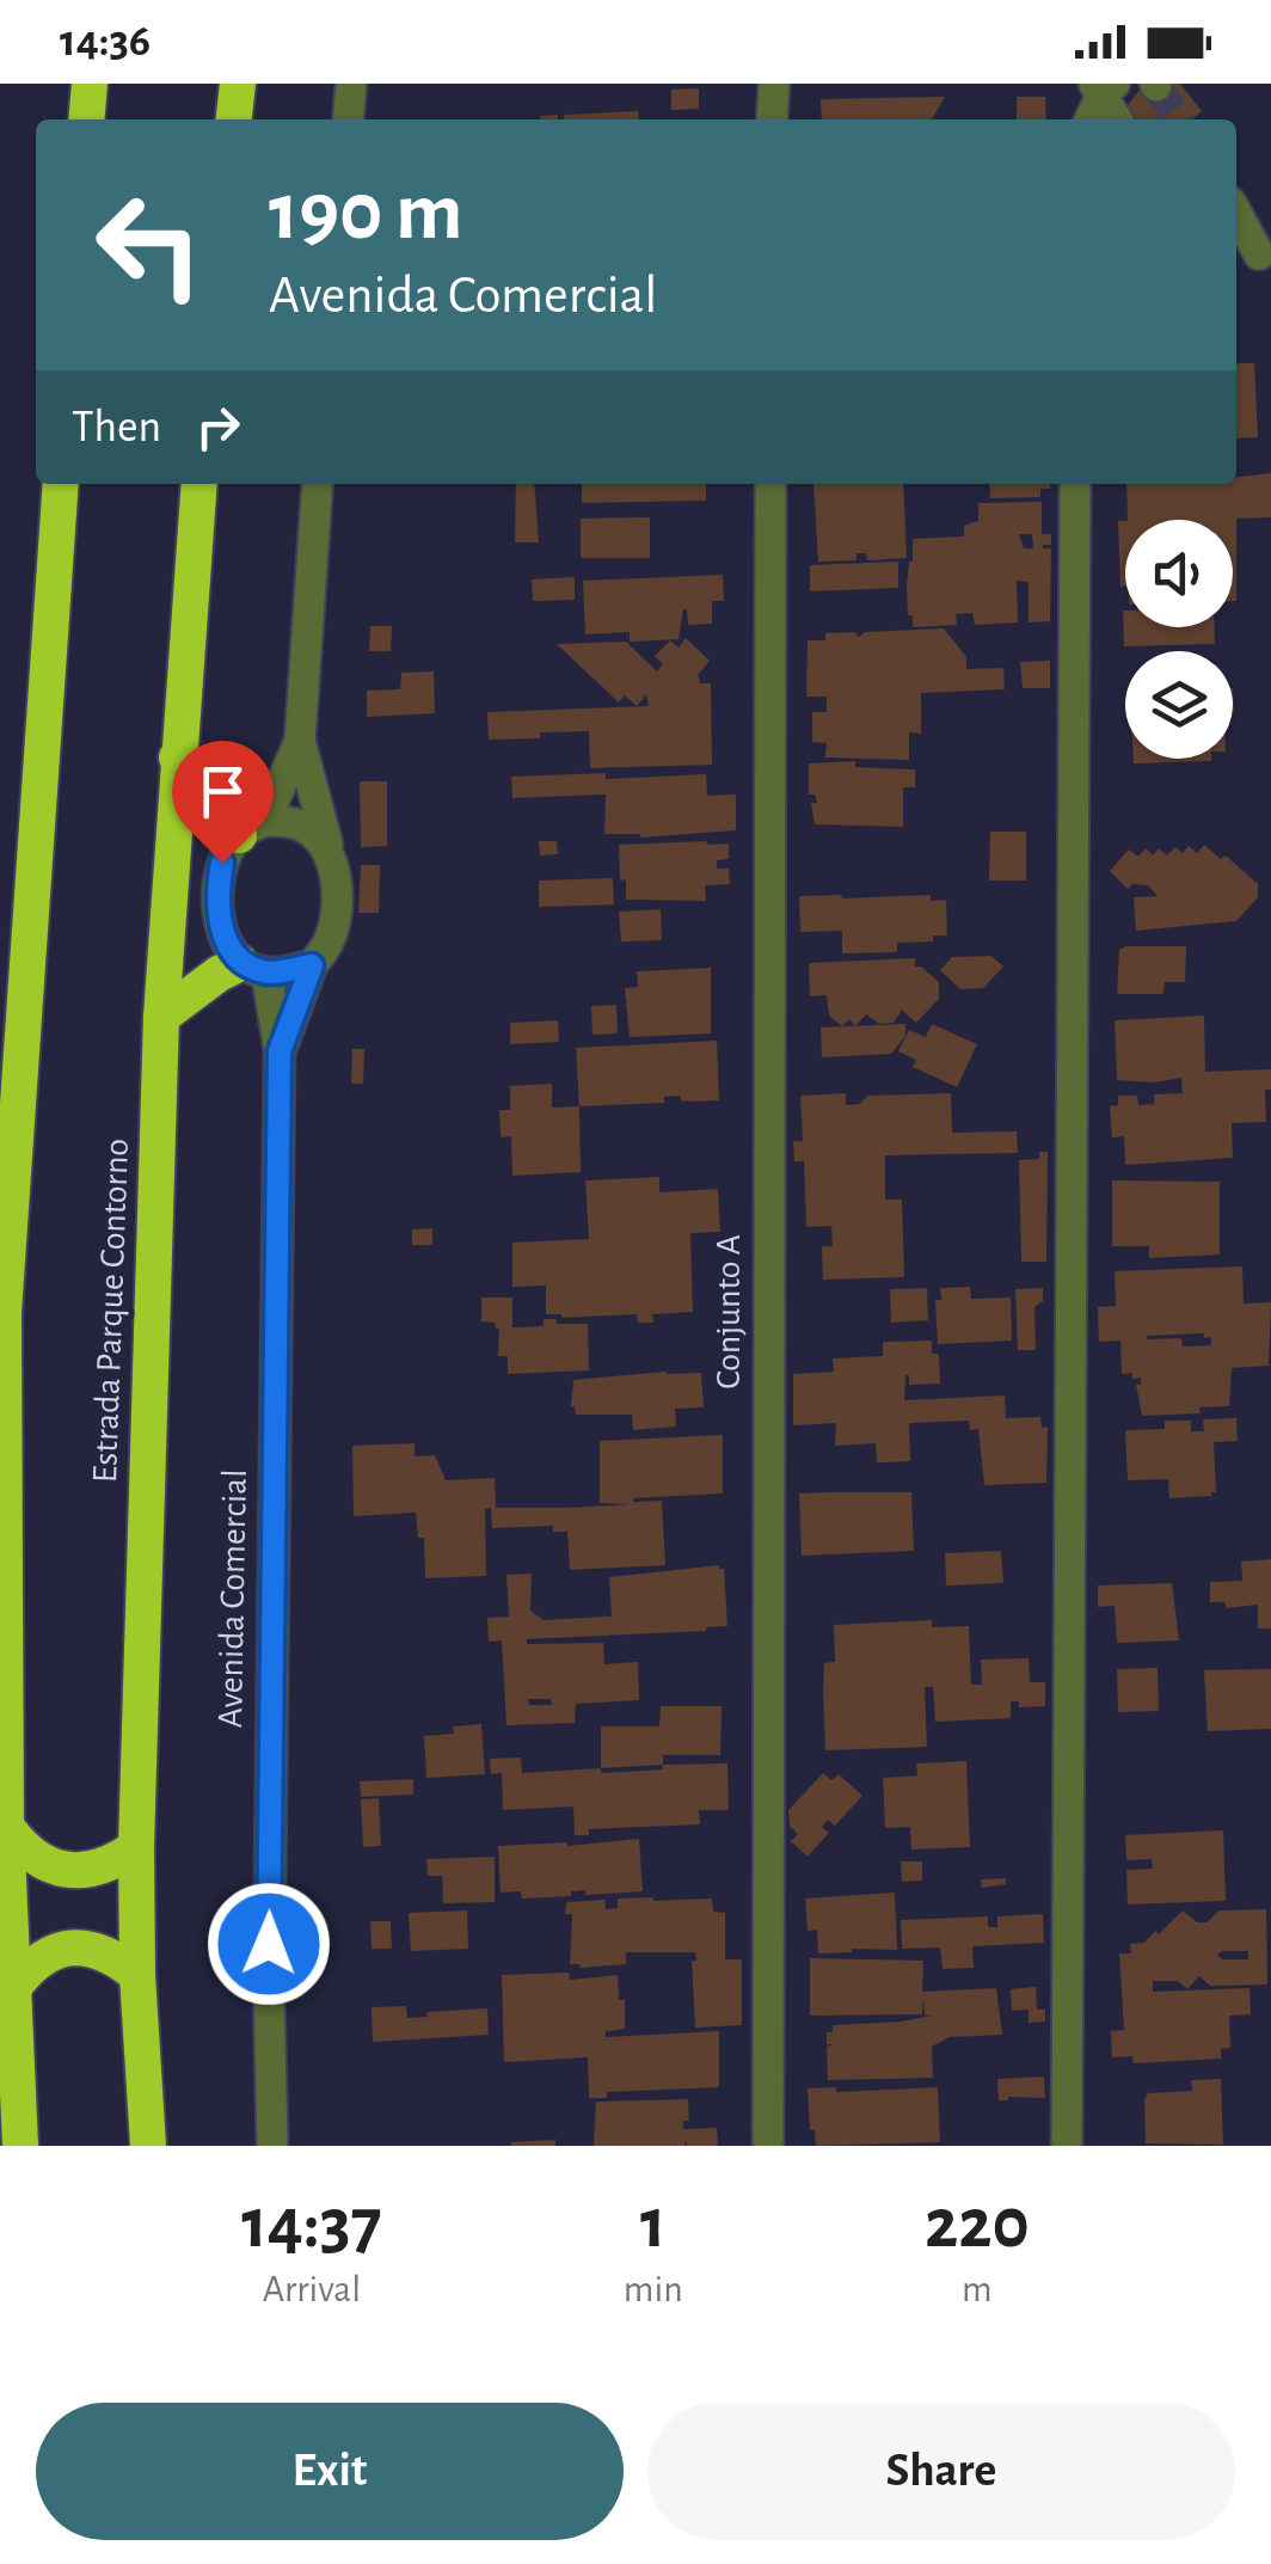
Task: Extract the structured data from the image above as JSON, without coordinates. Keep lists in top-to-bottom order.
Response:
{
  "streets": {
    "highway": ["Estrada Parque Contorno"],
    "street": ["Conjunto A", "Avenida Comercial"]
  },
  "page": {
    "status": "14:36",
    "turn": ["190 m", "Avenida Comercial"],
    "then": "Then",
    "eta": [
      "14:37",
      "Arrival",
      "1",
      "min",
      "220",
      "m"
    ],
    "buttons": ["Exit", "Share"]
  }
}
